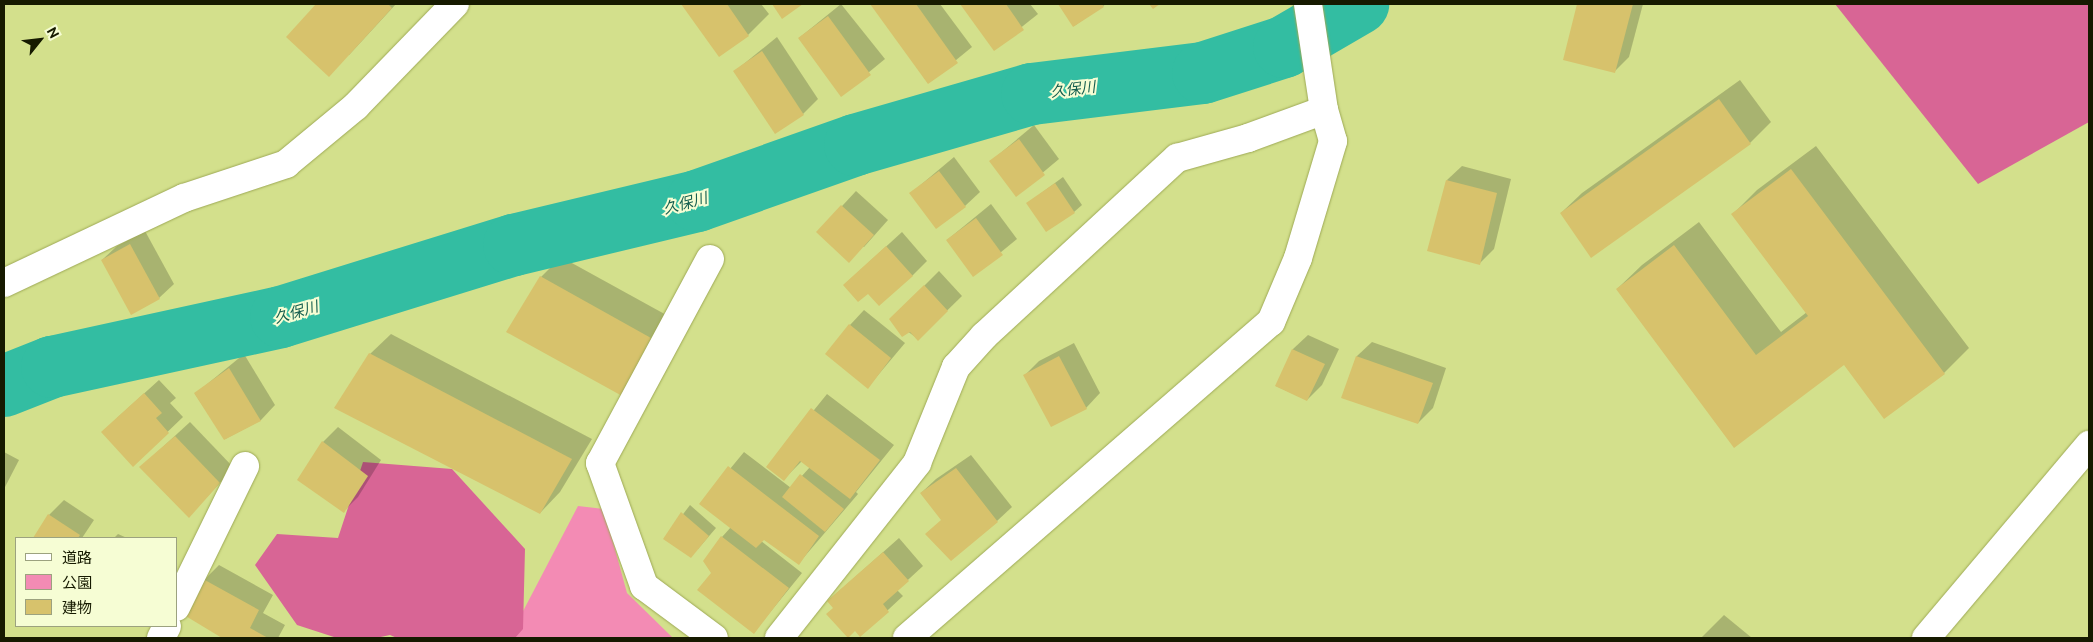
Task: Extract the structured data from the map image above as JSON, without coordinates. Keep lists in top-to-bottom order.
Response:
{
  "water": ["久保川"],
  "legend": ["道路", "公園", "建物"],
  "north": "top right"
}
